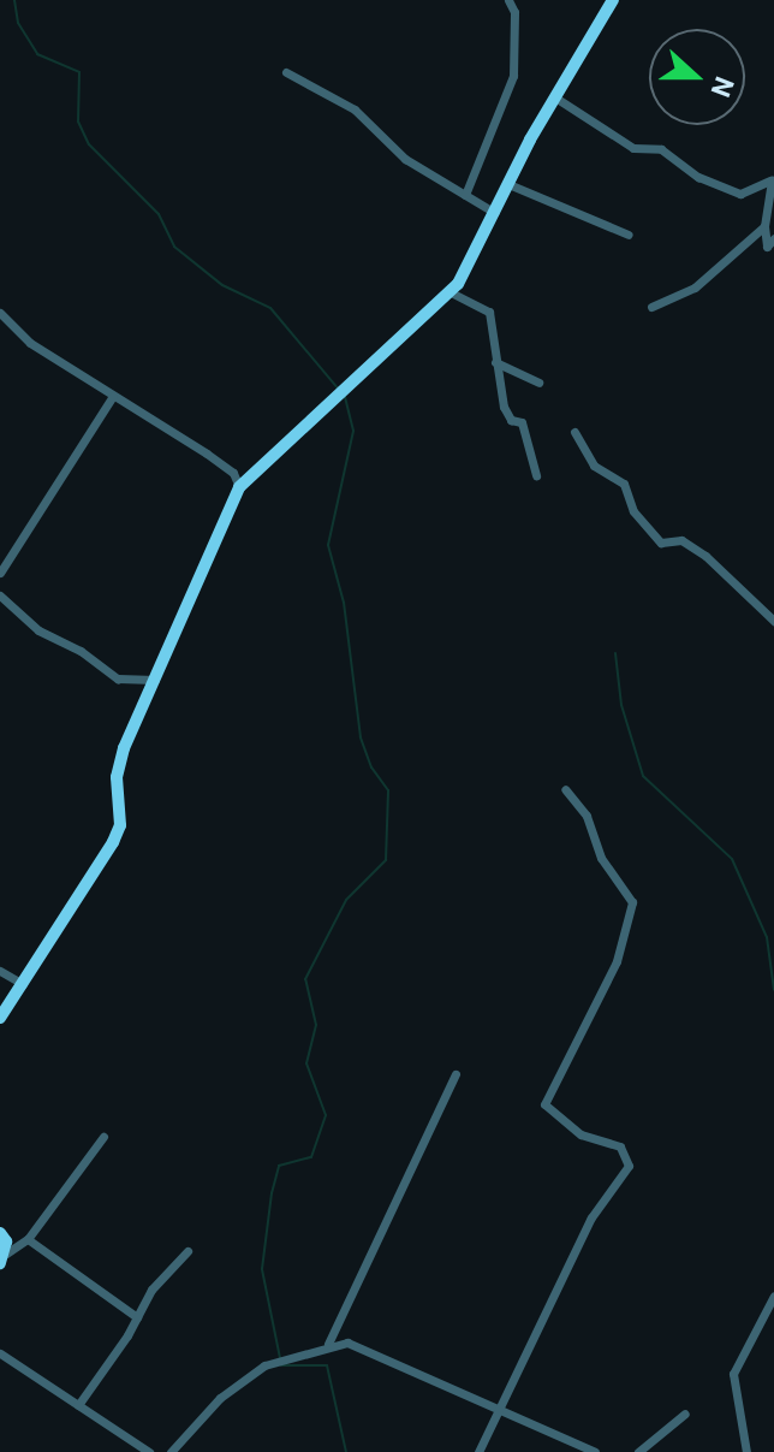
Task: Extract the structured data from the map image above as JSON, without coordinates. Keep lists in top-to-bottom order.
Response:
{
  "north": "right"
}
